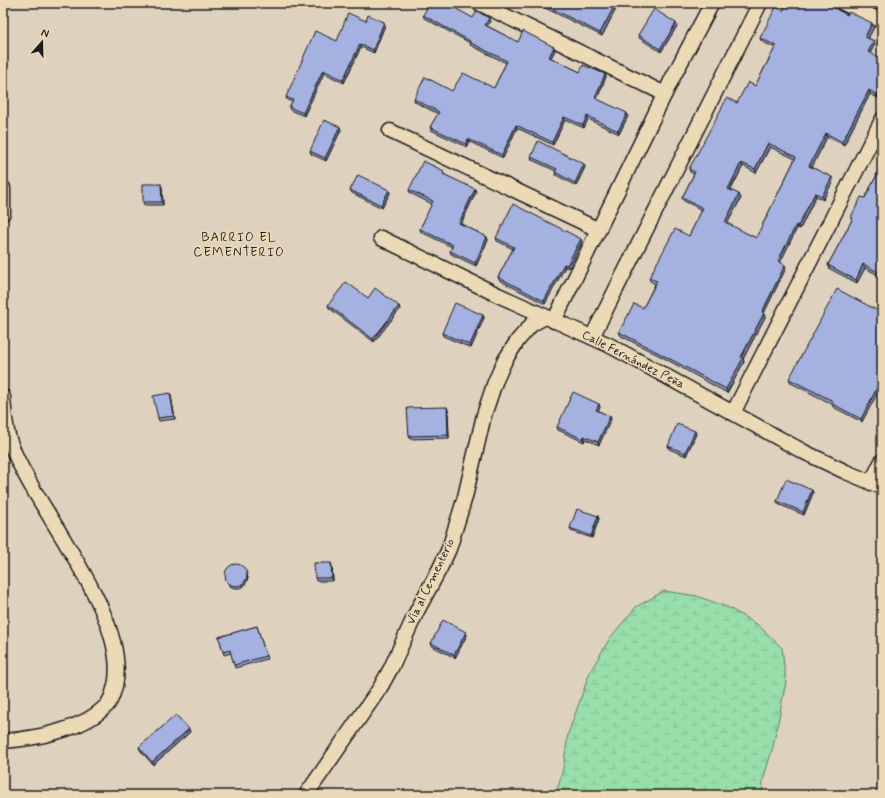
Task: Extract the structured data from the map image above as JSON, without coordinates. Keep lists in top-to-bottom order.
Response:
{
  "streets": {
    "street": ["Calle Fernández Peña", "Vía al Cementerio"]
  },
  "crossings": [
    ["Calle Fernández Peña", "Vía al Cementerio"]
  ],
  "districts": ["BARRIO EL CEMENTERIO"],
  "north": "top"
}
